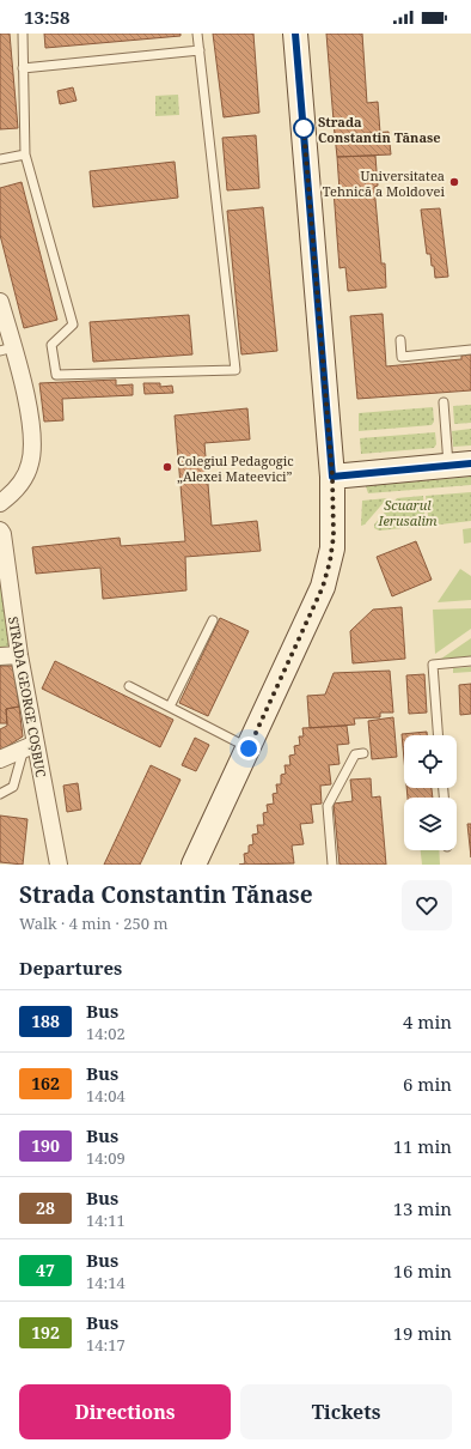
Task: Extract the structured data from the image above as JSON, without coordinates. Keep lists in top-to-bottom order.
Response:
{
  "streets": {
    "street": ["STRADA GEORGE COȘBUC"]
  },
  "parks": ["Scuarul Ierusalim"],
  "places": ["Strada Constantin Tănase", "Universitatea Tehnică a Moldovei", "Colegiul Pedagogic „Alexei Mateevici”"],
  "lines": ["bus line 188"],
  "page": {
    "status": "13:58",
    "heading": [
      ["Strada Constantin Tănase", "Walk · 4 min · 250 m"],
      "Departures"
    ],
    "list": [
      {
        "mark": "188",
        "name": "Bus",
        "note": "14:02",
        "value": "4 min"
      },
      {
        "mark": "162",
        "name": "Bus",
        "note": "14:04",
        "value": "6 min"
      },
      {
        "mark": "190",
        "name": "Bus",
        "note": "14:09",
        "value": "11 min"
      },
      {
        "mark": "28",
        "name": "Bus",
        "note": "14:11",
        "value": "13 min"
      },
      {
        "mark": "47",
        "name": "Bus",
        "note": "14:14",
        "value": "16 min"
      },
      {
        "mark": "192",
        "name": "Bus",
        "note": "14:17",
        "value": "19 min"
      }
    ],
    "buttons": ["Directions", "Tickets"]
  }
}
